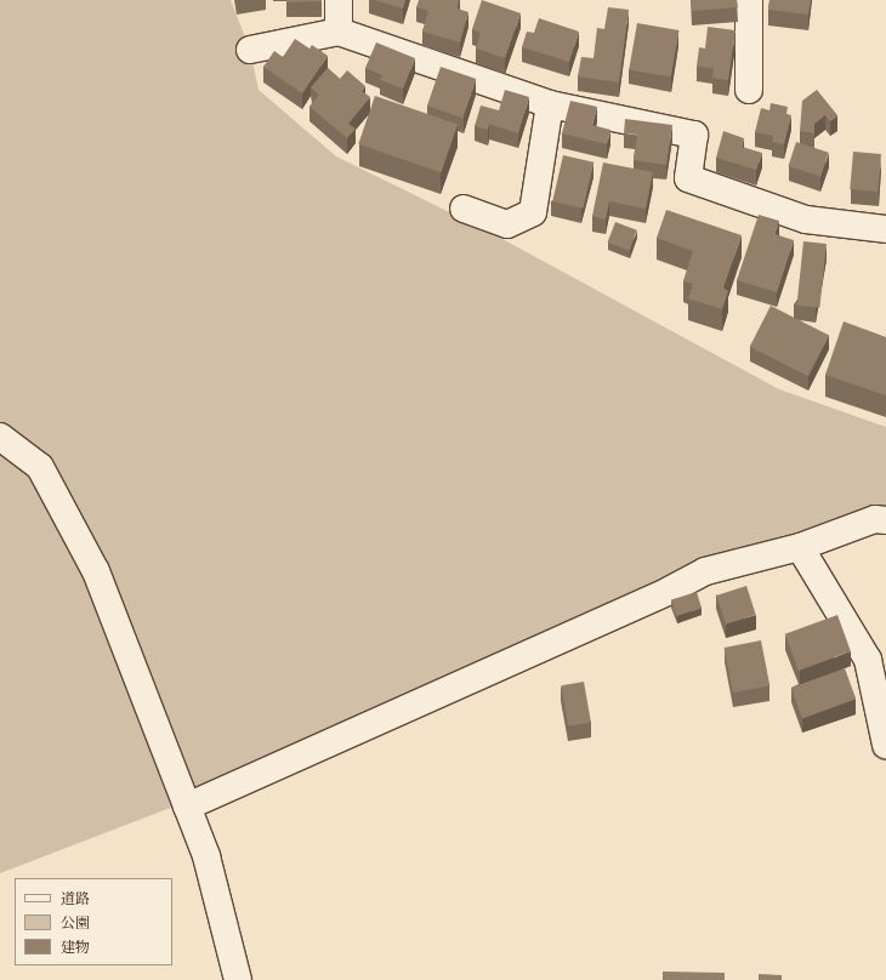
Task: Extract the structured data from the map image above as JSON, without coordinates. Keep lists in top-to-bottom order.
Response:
{
  "legend": ["道路", "公園", "建物"]
}
